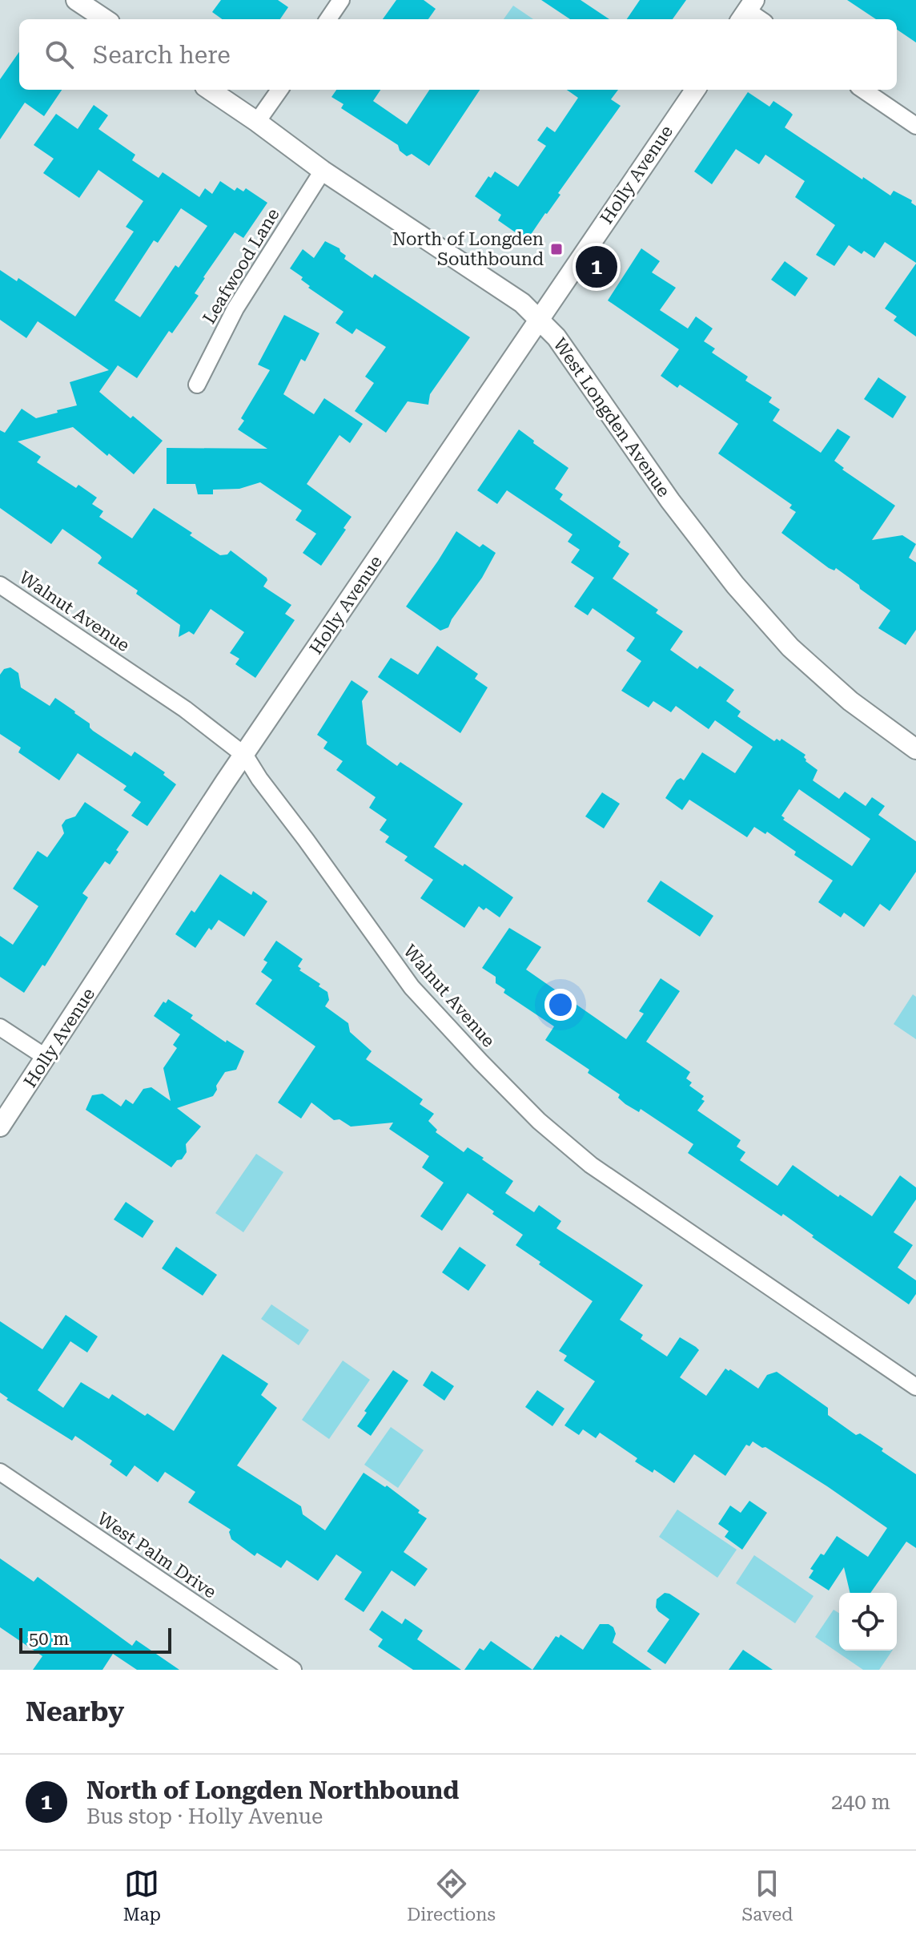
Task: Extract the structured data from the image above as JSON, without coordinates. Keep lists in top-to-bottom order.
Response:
{
  "streets": {
    "street": [
      "Holly Avenue",
      "Leafwood Lane",
      "West Longden Avenue",
      "Walnut Avenue",
      "West Palm Drive"
    ]
  },
  "crossings": [
    ["Holly Avenue", "West Longden Avenue"],
    ["Holly Avenue", "Walnut Avenue"],
    ["Leafwood Lane", "West Longden Avenue"]
  ],
  "places": {
    "transit": ["North of Longden Southbound"]
  },
  "scale_bar": "50 m",
  "page": {
    "search": "Search here",
    "pins": "1",
    "scale": "50 m",
    "heading": "Nearby",
    "list": [
      {
        "mark": "1",
        "name": "North of Longden Northbound",
        "note": "Bus stop · Holly Avenue",
        "value": "240 m"
      }
    ],
    "nav": ["Map", "Directions", "Saved"]
  }
}
